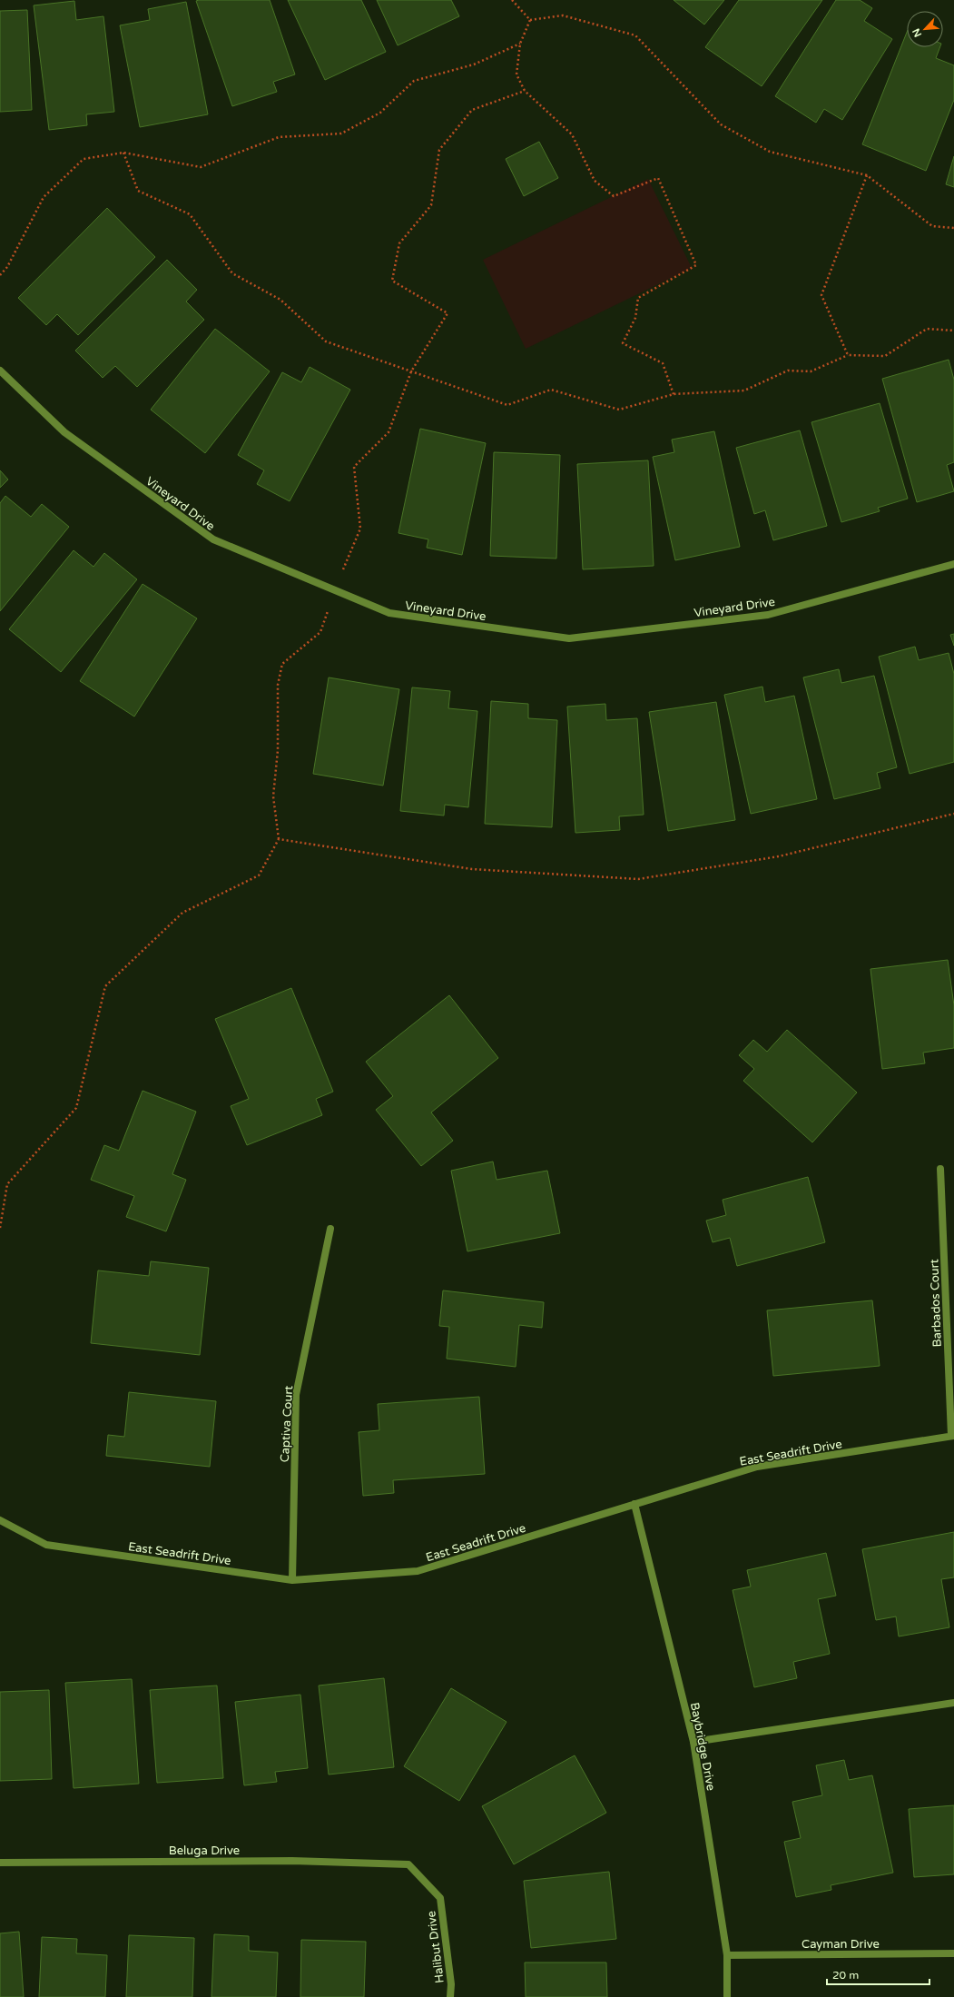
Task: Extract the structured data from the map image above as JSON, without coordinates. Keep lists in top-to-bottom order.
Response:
{
  "streets": {
    "street": [
      "Vineyard Drive",
      "Barbados Court",
      "Captiva Court",
      "East Seadrift Drive",
      "Baybridge Drive",
      "Beluga Drive",
      "Cayman Drive",
      "Halibut Drive"
    ]
  },
  "crossings": [
    ["Barbados Court", "East Seadrift Drive"],
    ["Captiva Court", "East Seadrift Drive"],
    ["East Seadrift Drive", "Baybridge Drive"],
    ["Baybridge Drive", "Cayman Drive"],
    ["Beluga Drive", "Halibut Drive"]
  ],
  "scale_bar": "20 m",
  "north": "bottom left"
}
